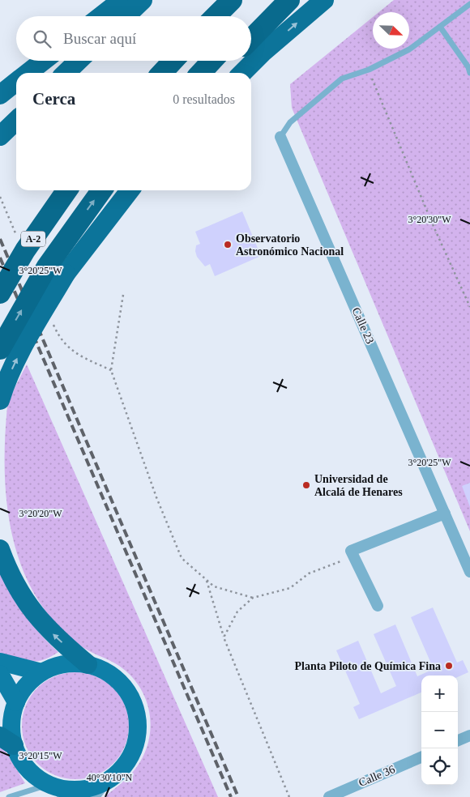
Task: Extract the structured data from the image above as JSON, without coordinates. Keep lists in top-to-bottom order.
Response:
{
  "streets": {
    "highway": ["A-2"],
    "street": ["Calle 23", "Calle 36"]
  },
  "places": ["Observatorio Astronómico Nacional", "Universidad de Alcalá de Henares", "Planta Piloto de Química Fina"],
  "north": "bottom right",
  "page": {
    "search": "Buscar aquí",
    "heading": ["Cerca", "0 resultados"],
    "map_buttons": ["+", "−"]
  },
  "coordinates": [
    "3°20'30\"W",
    "3°20'25\"W",
    "3°20'20\"W",
    "3°20'15\"W",
    "40°30'10\"N"
  ]
}
